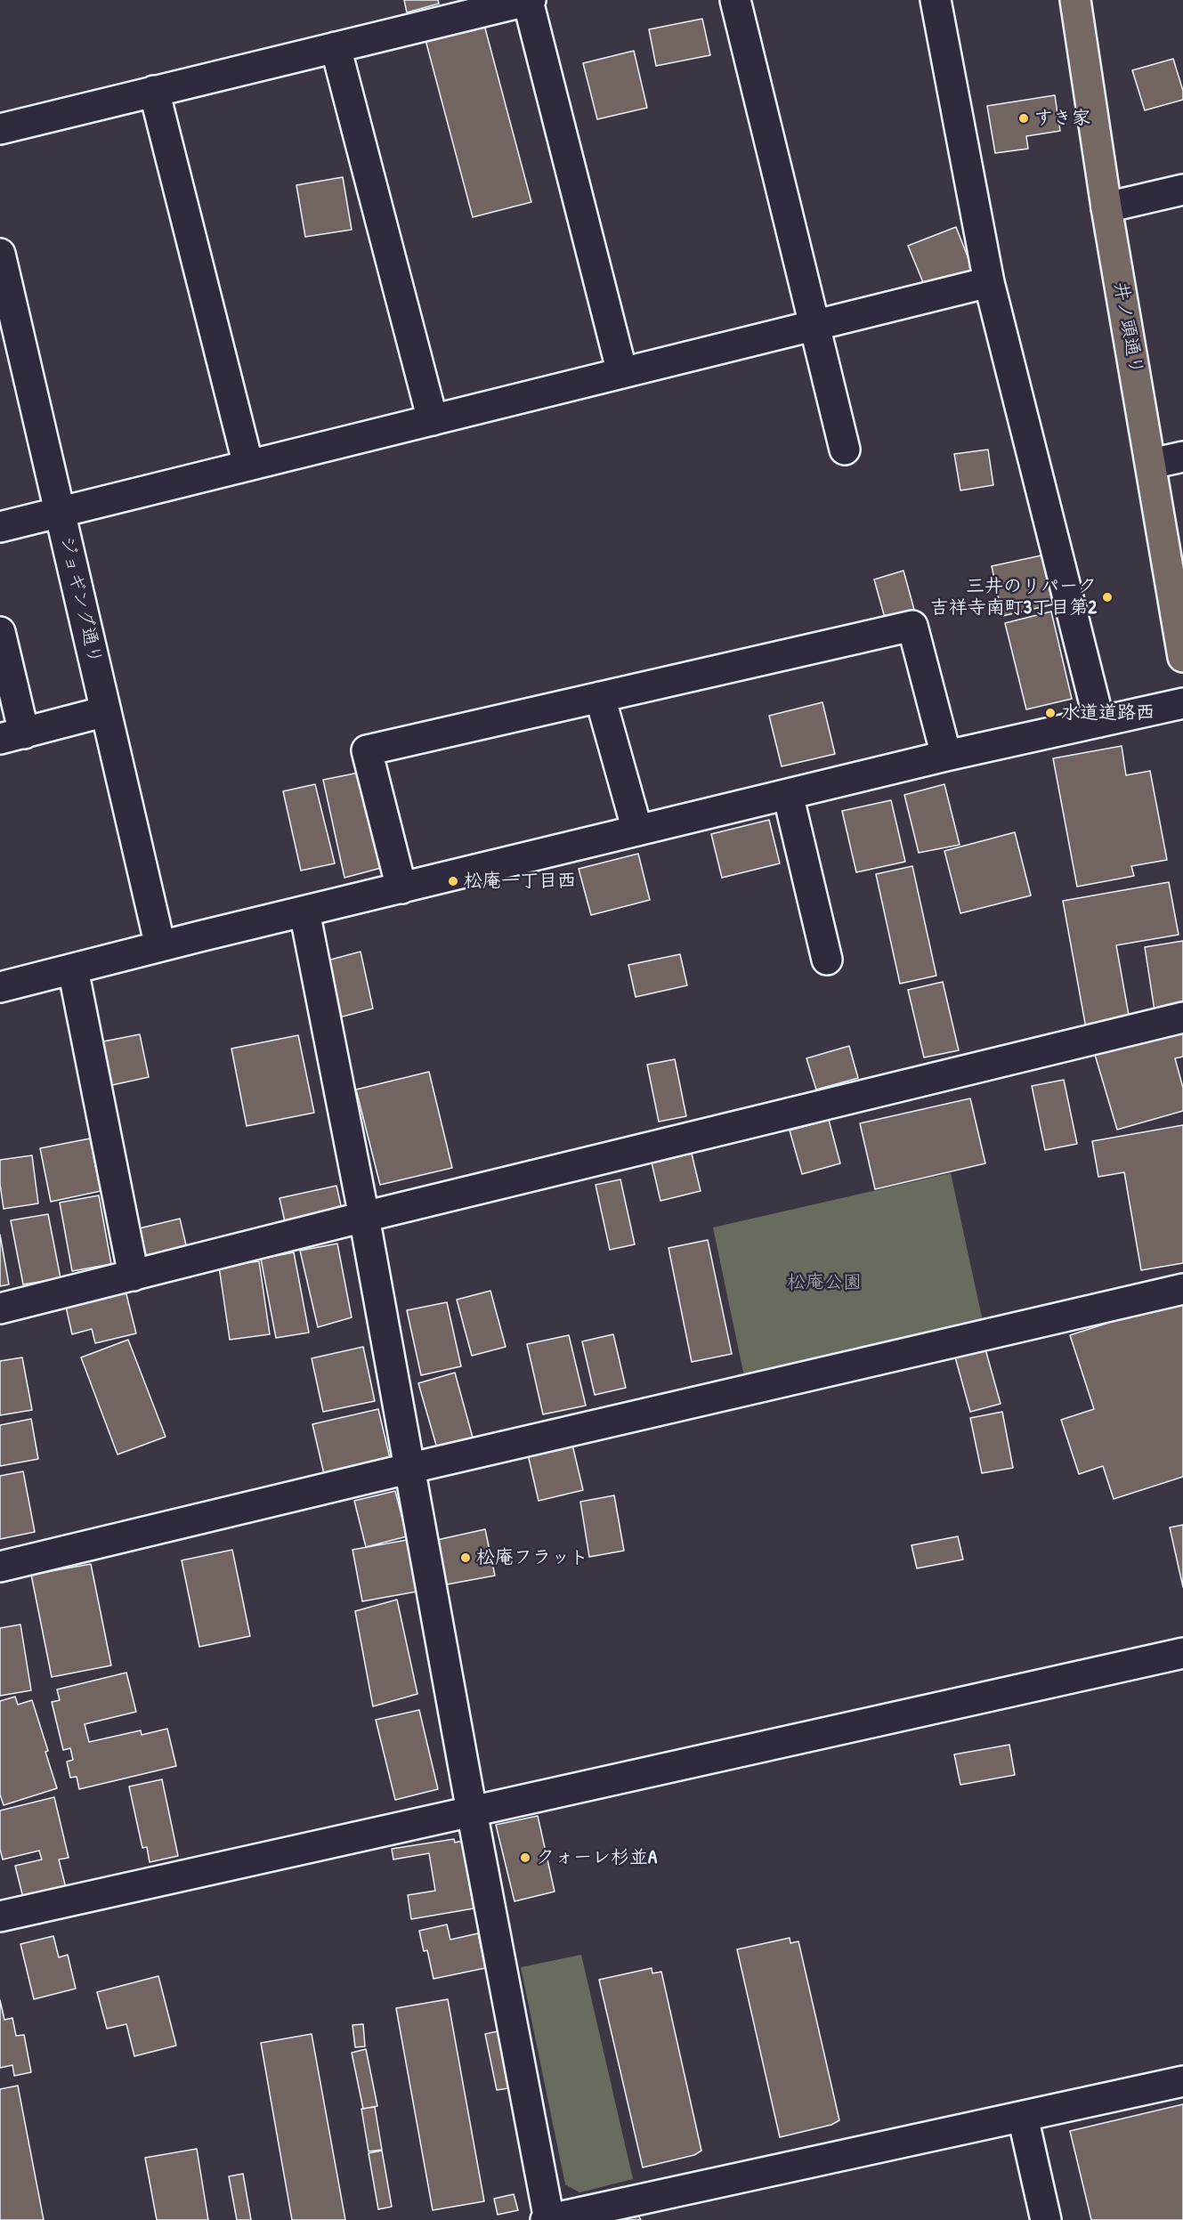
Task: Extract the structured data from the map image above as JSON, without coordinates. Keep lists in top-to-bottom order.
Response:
{
  "streets": {
    "main road": ["井ノ頭通り"],
    "street": ["ジョギング通り"]
  },
  "parks": ["松庵公園"],
  "places": [
    "すき家",
    "三井のリパーク 吉祥寺南町3丁目第2",
    "水道道路西",
    "松庵一丁目西",
    "松庵フラット",
    "クォーレ杉並A"
  ]
}
